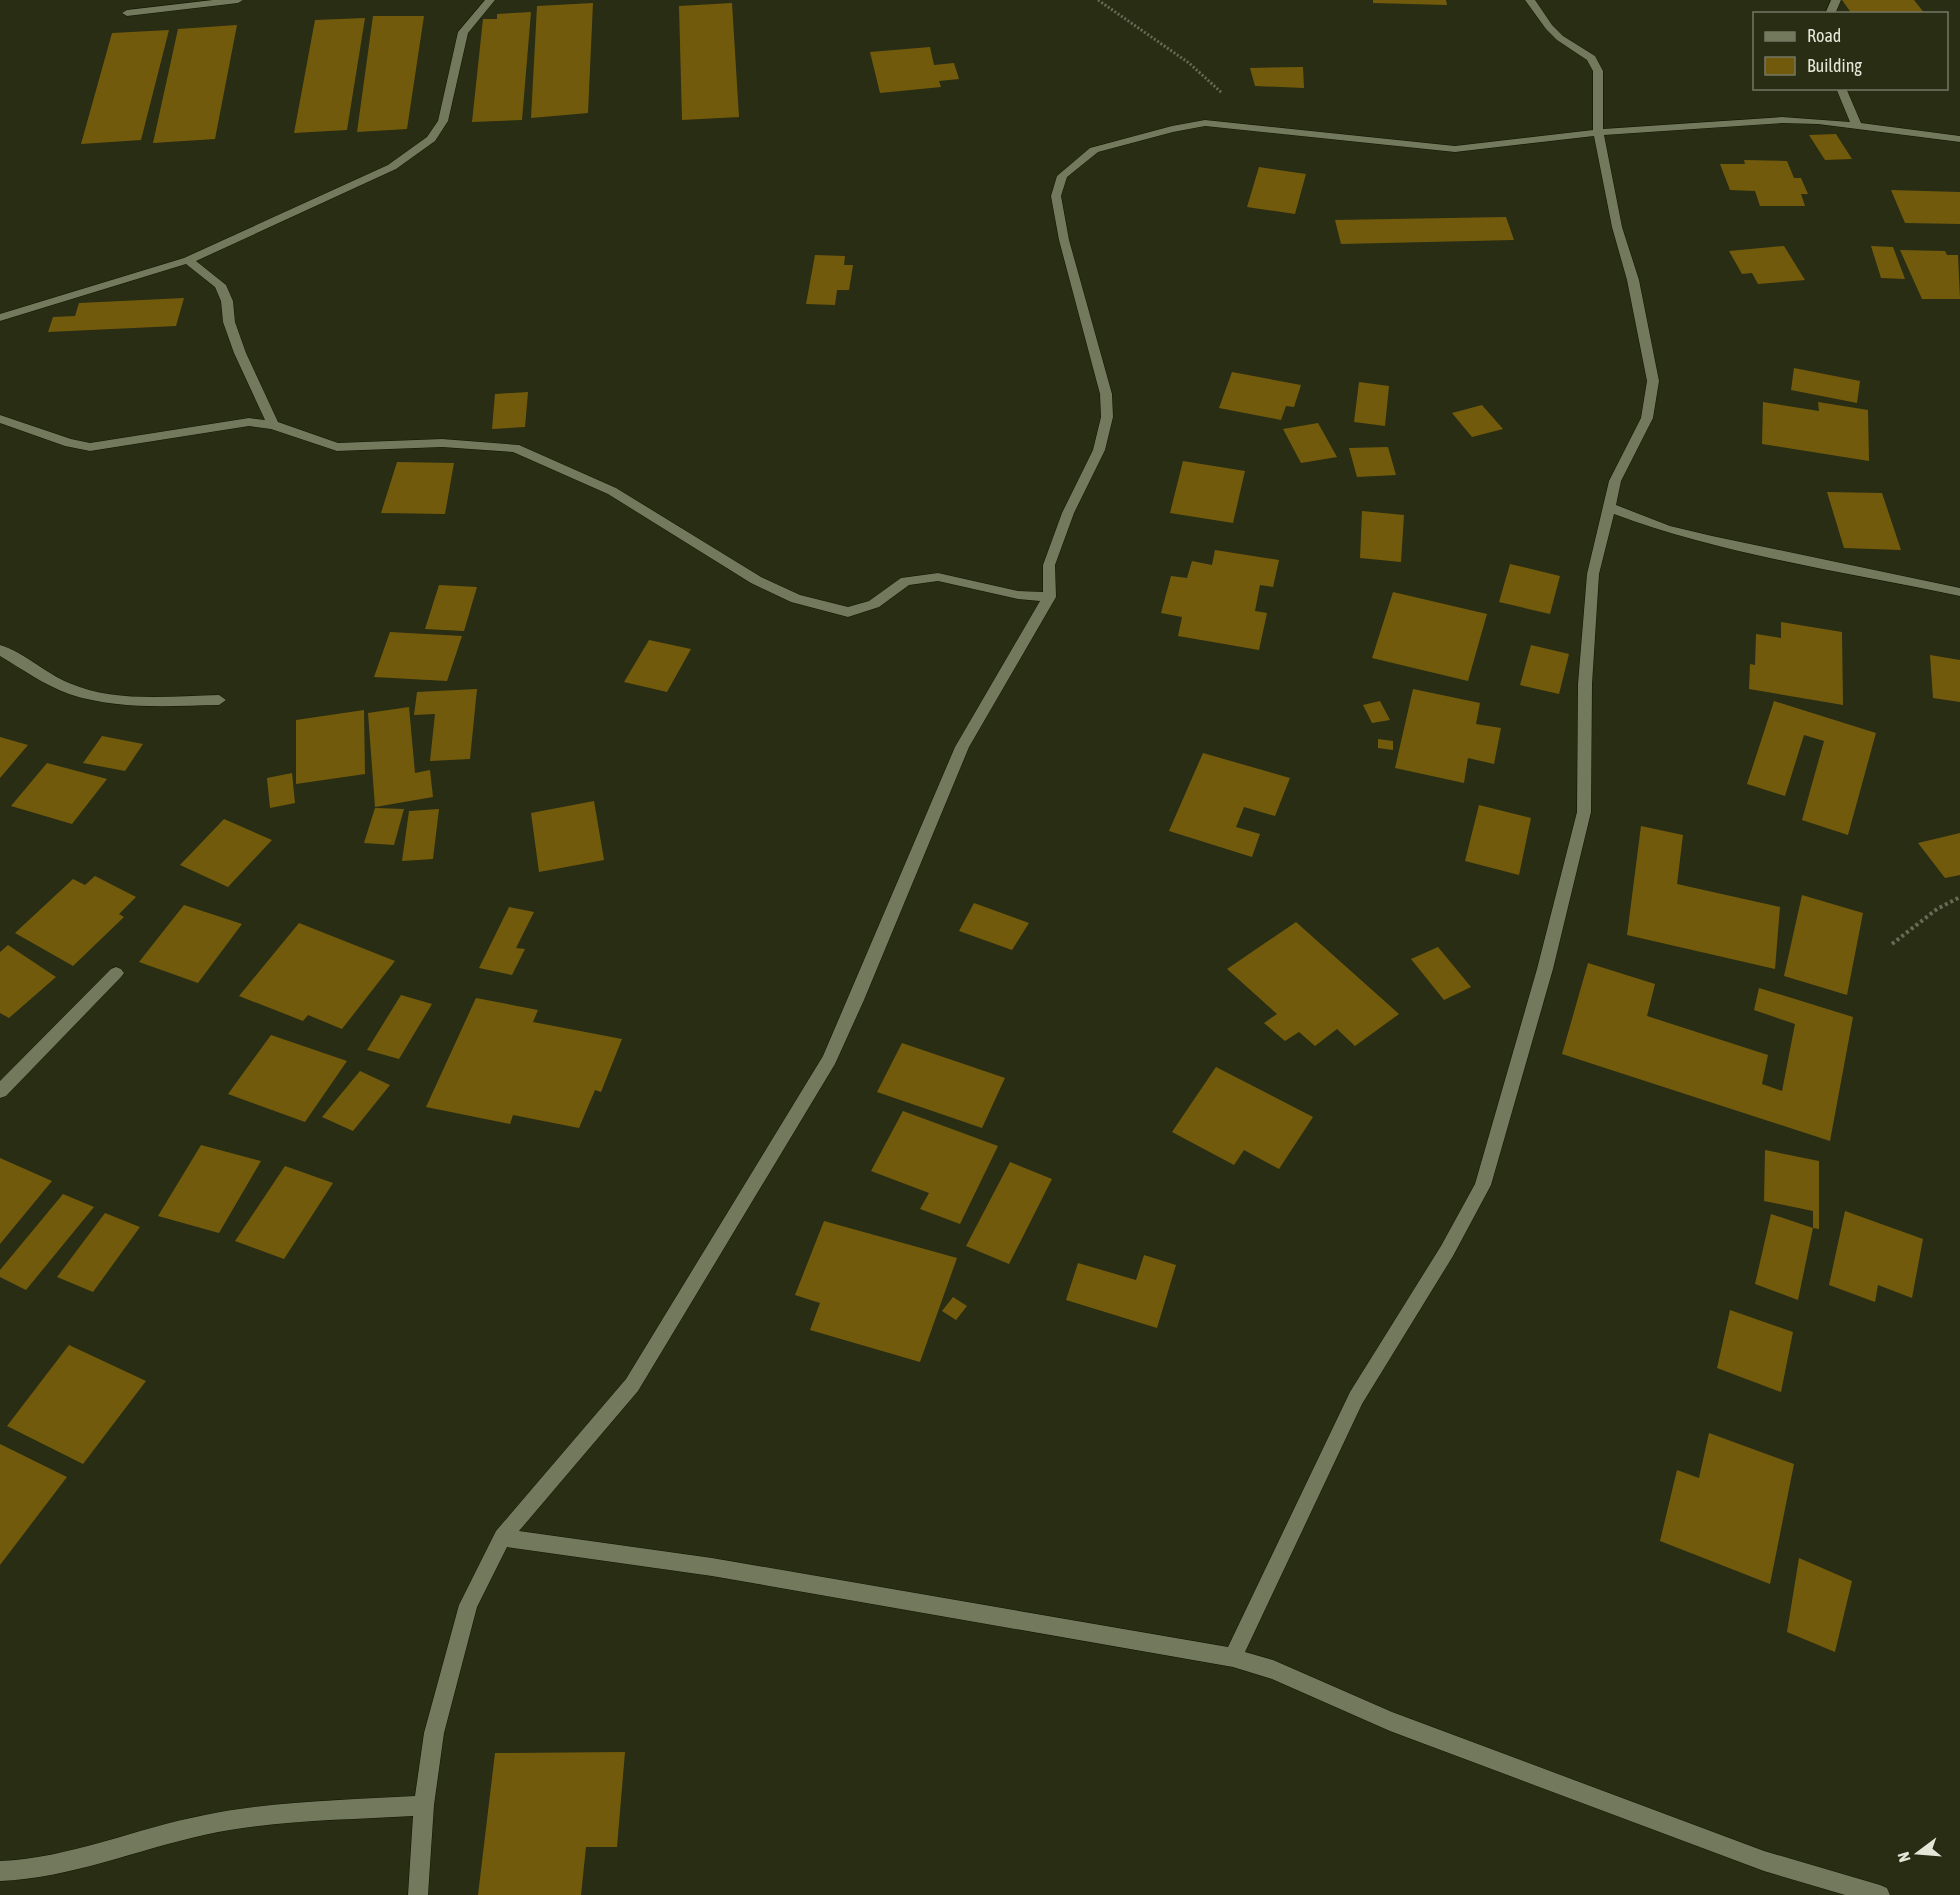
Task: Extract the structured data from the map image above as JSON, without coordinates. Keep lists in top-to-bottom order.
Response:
{
  "legend": ["Road", "Building"],
  "north": "left"
}
